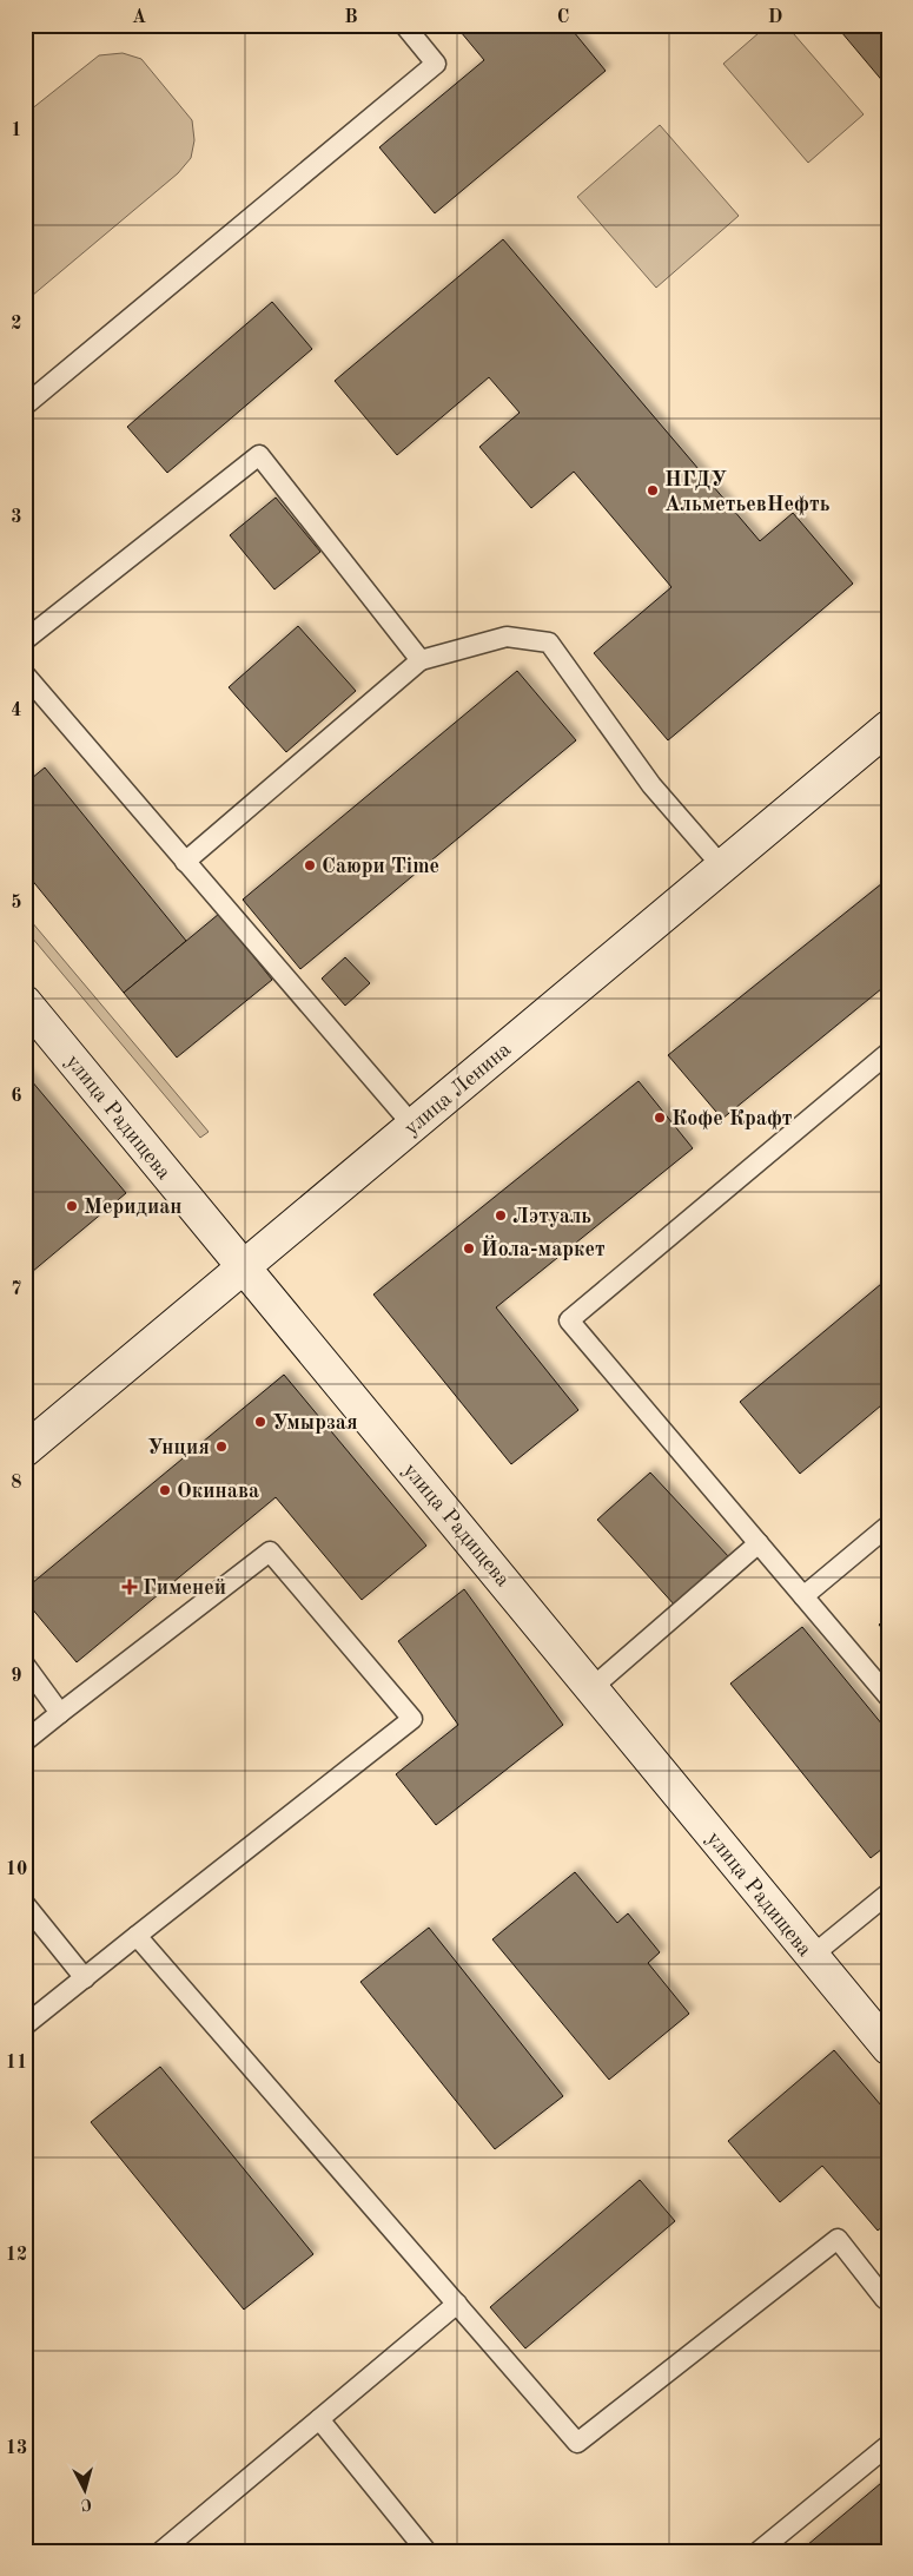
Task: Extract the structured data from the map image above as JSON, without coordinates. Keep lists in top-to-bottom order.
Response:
{
  "streets": {
    "street": ["улица Ленина", "улица Радищева"]
  },
  "crossings": [
    ["улица Ленина", "улица Радищева"]
  ],
  "places": {
    "other": [
      "НГДУ АльметьевНефть",
      "Саюри Time",
      "Кофе Крафт",
      "Меридиан",
      "Лэтуаль",
      "Йола-маркет",
      "Умырзая",
      "Унция",
      "Окинава"
    ],
    "health": ["Гименей"]
  },
  "north": "bottom",
  "grid": {
    "columns": [
      "A",
      "B",
      "C",
      "D"
    ],
    "rows": [
      "1",
      "2",
      "3",
      "4",
      "5",
      "6",
      "7",
      "8",
      "9",
      "10",
      "11",
      "12",
      "13"
    ]
  }
}
